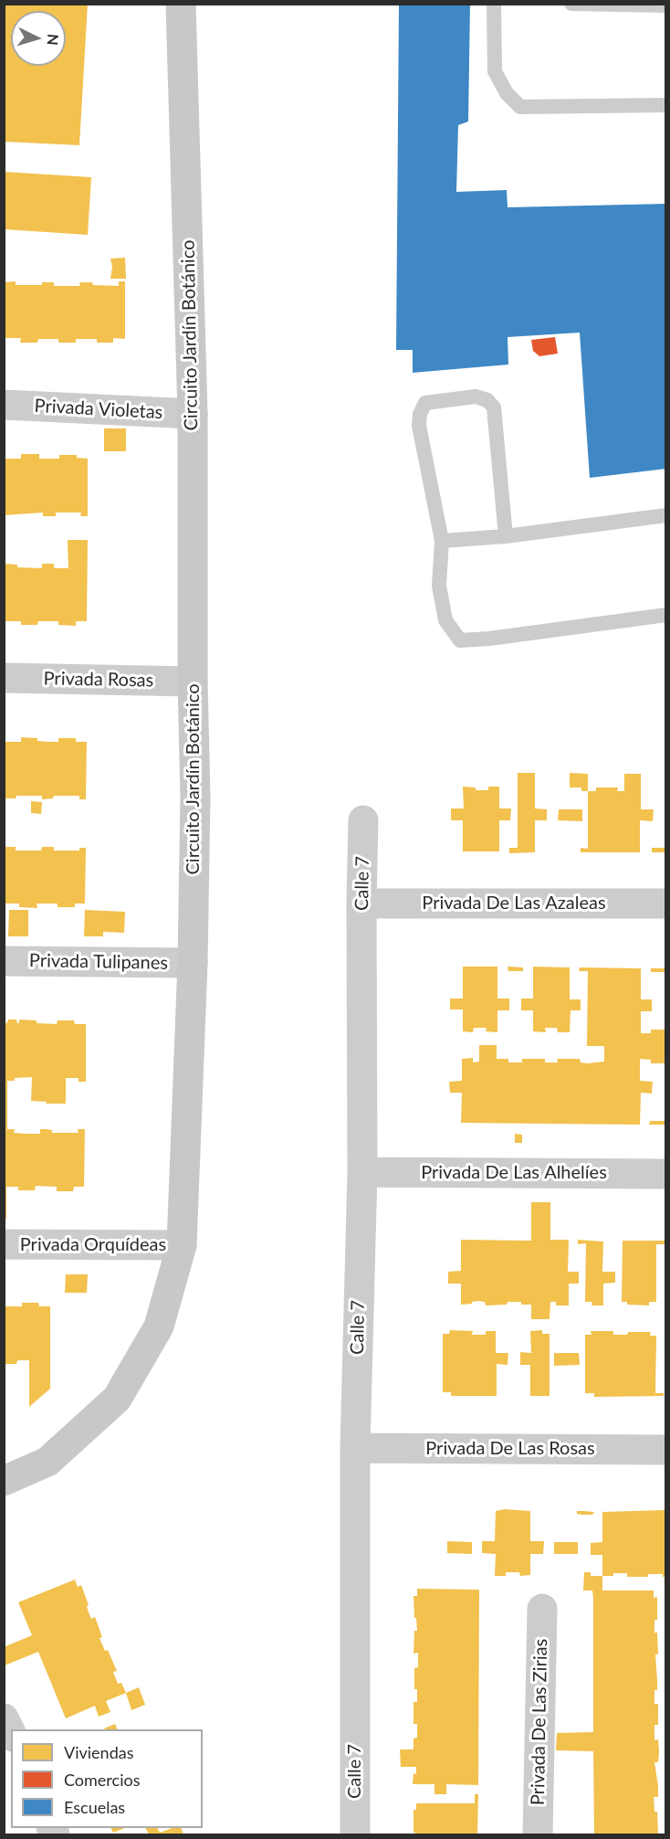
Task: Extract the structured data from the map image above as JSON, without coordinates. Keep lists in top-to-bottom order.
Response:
{
  "streets": {
    "street": [
      "Circuito Jardín Botánico",
      "Privada Violetas",
      "Privada Rosas",
      "Calle 7",
      "Privada De Las Azaleas",
      "Privada Tulipanes",
      "Privada De Las Alhelíes",
      "Privada Orquídeas",
      "Privada De Las Rosas",
      "Privada De Las Zirias"
    ]
  },
  "crossings": [
    ["Circuito Jardín Botánico", "Privada Violetas"],
    ["Circuito Jardín Botánico", "Privada Rosas"],
    ["Circuito Jardín Botánico", "Privada Tulipanes"],
    ["Circuito Jardín Botánico", "Privada Orquídeas"],
    ["Calle 7", "Privada De Las Azaleas"],
    ["Calle 7", "Privada De Las Alhelíes"],
    ["Calle 7", "Privada De Las Rosas"]
  ],
  "legend": ["Viviendas", "Comercios", "Escuelas"],
  "north": "right"
}
